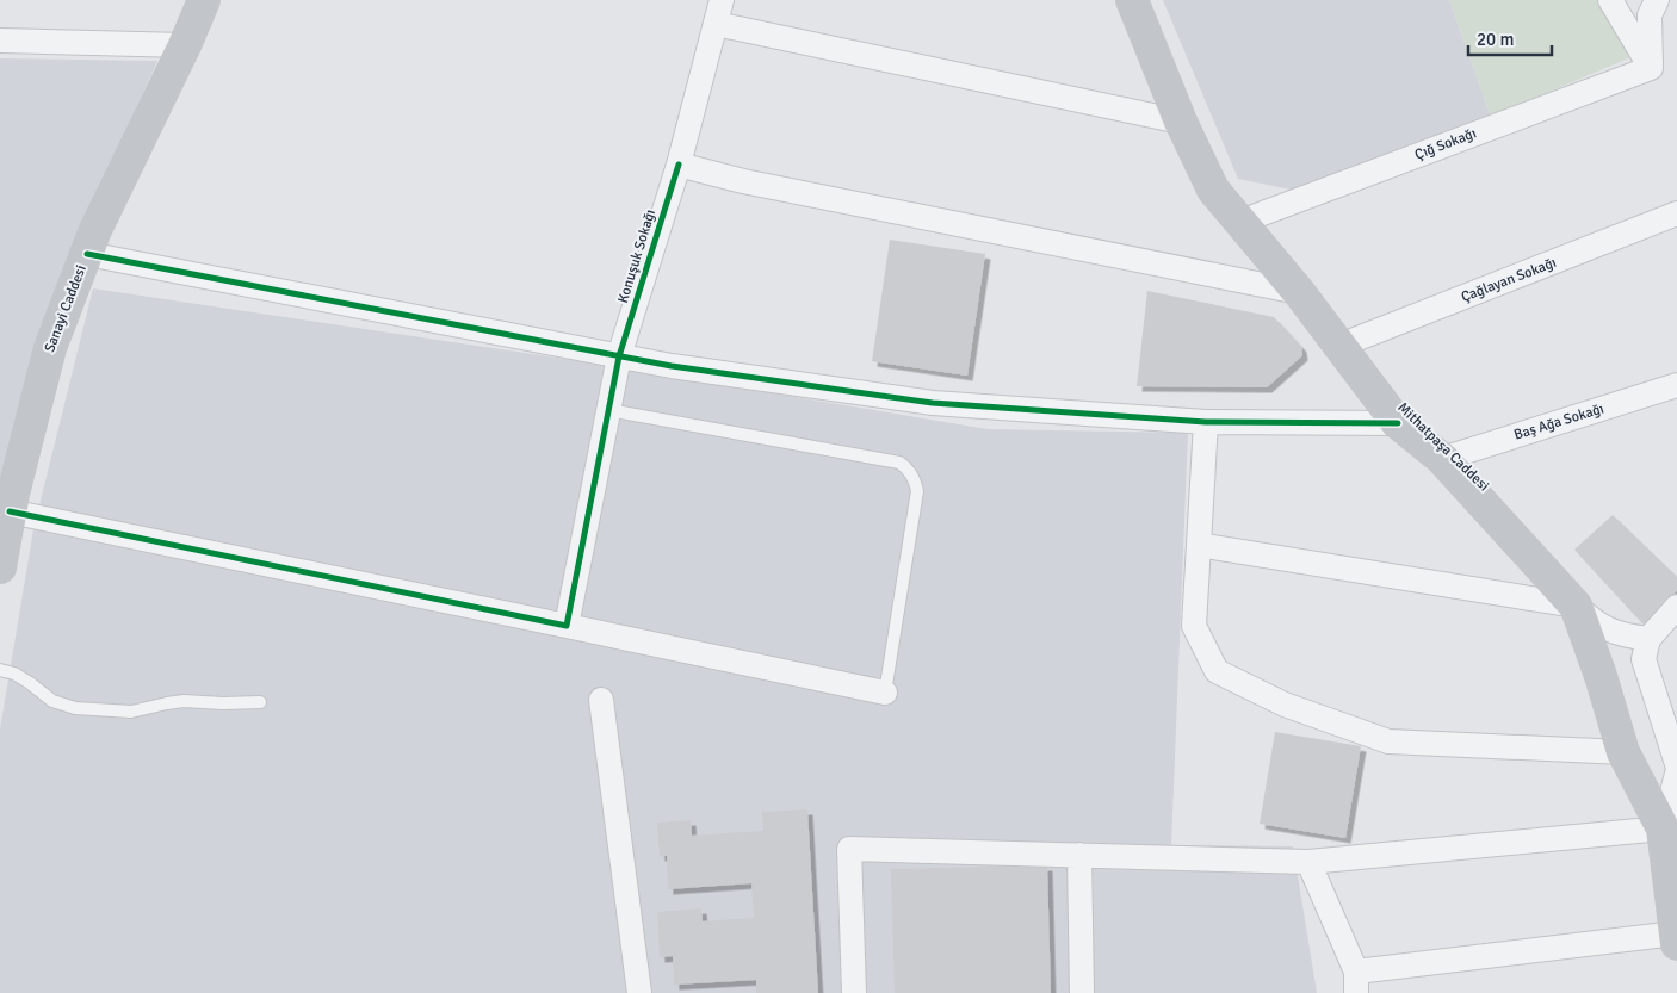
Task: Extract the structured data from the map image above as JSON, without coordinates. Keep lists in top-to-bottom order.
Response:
{
  "streets": {
    "main road": ["Sanayi Caddesi", "Mithatpaşa Caddesi"],
    "street": [
      "Çığ Sokağı",
      "Konuşuk Sokağı",
      "Çağlayan Sokağı",
      "Baş Ağa Sokağı"
    ]
  },
  "crossings": [
    ["Çığ Sokağı", "Mithatpaşa Caddesi"],
    ["Çağlayan Sokağı", "Mithatpaşa Caddesi"],
    ["Baş Ağa Sokağı", "Mithatpaşa Caddesi"]
  ],
  "scale_bar": "20 m"
}
